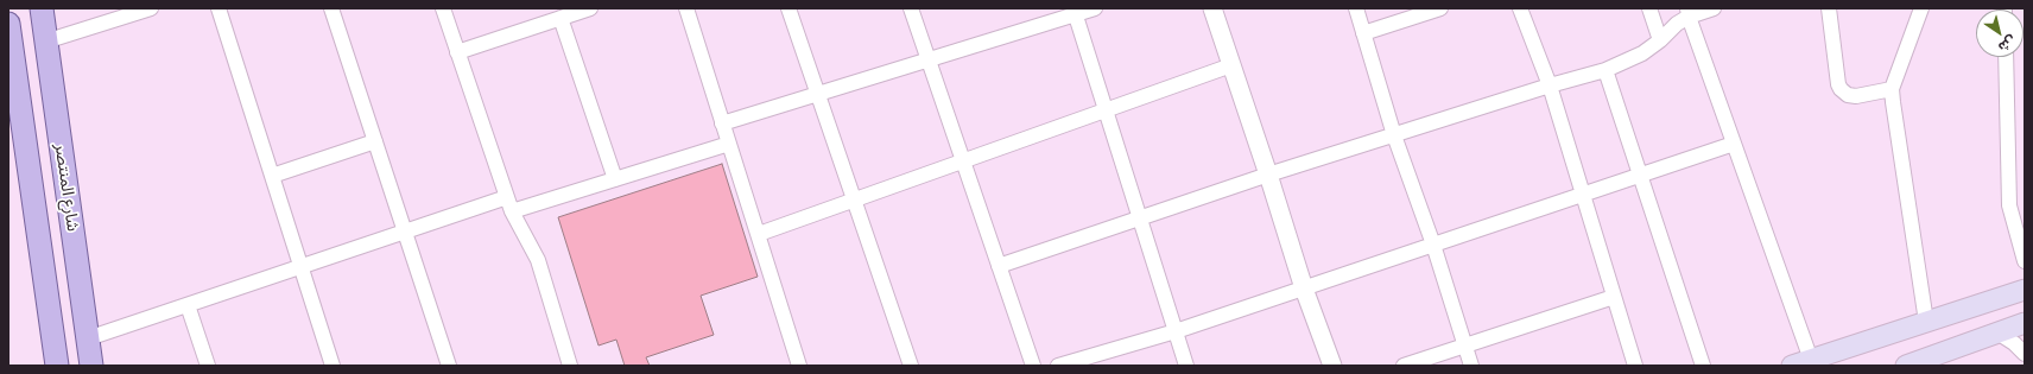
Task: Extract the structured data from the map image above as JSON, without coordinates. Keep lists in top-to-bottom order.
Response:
{
  "streets": {
    "main road": ["شارع المنتصر"]
  },
  "north": "bottom right"
}
